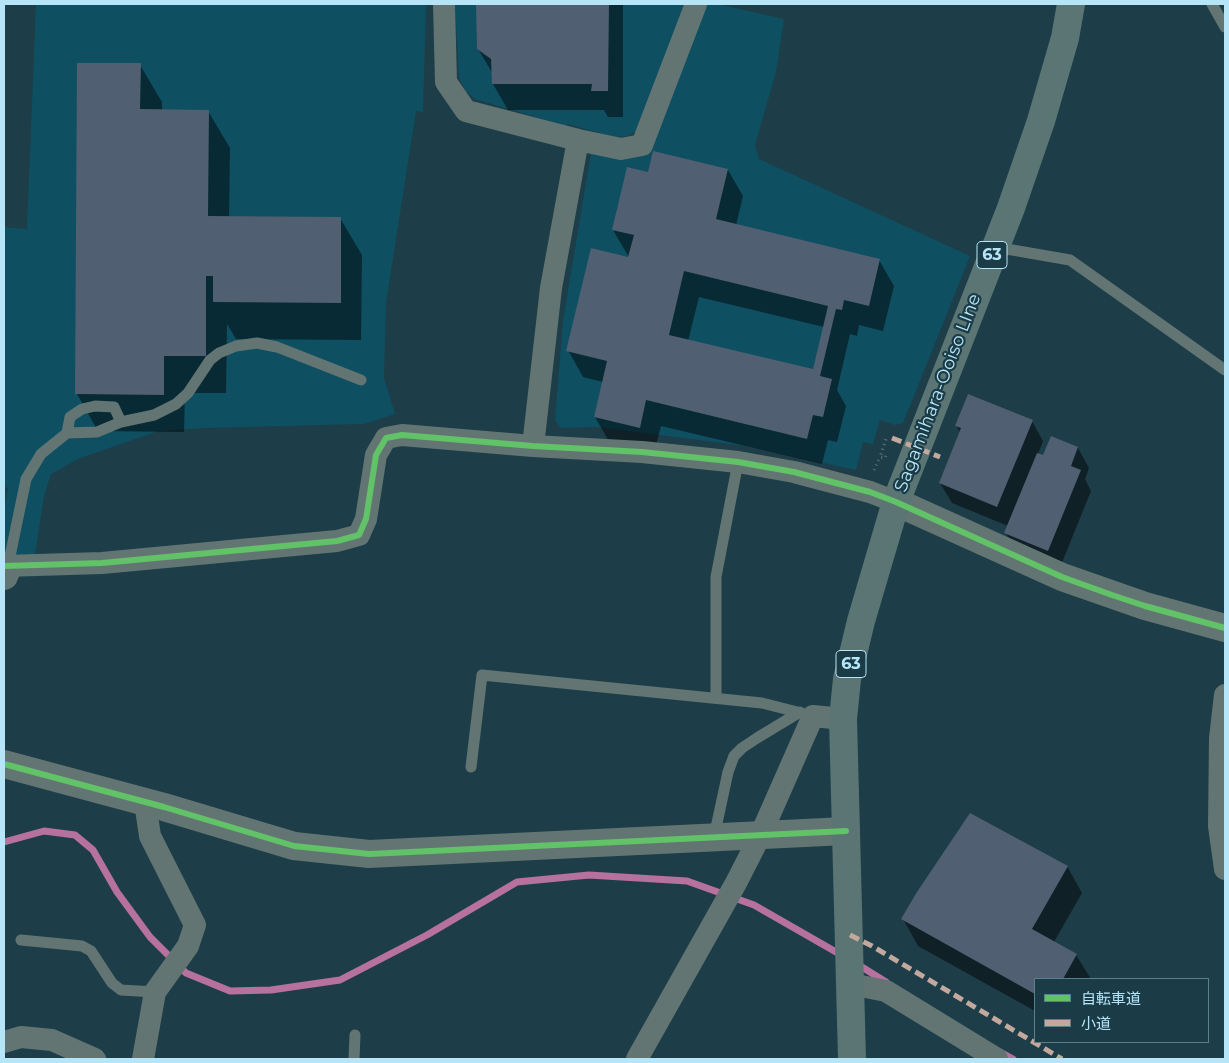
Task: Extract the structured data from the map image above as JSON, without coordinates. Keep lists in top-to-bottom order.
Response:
{
  "streets": {
    "main road": ["63", "Sagamihara-Ooiso LIne"]
  },
  "legend": ["自転車道", "小道"]
}
